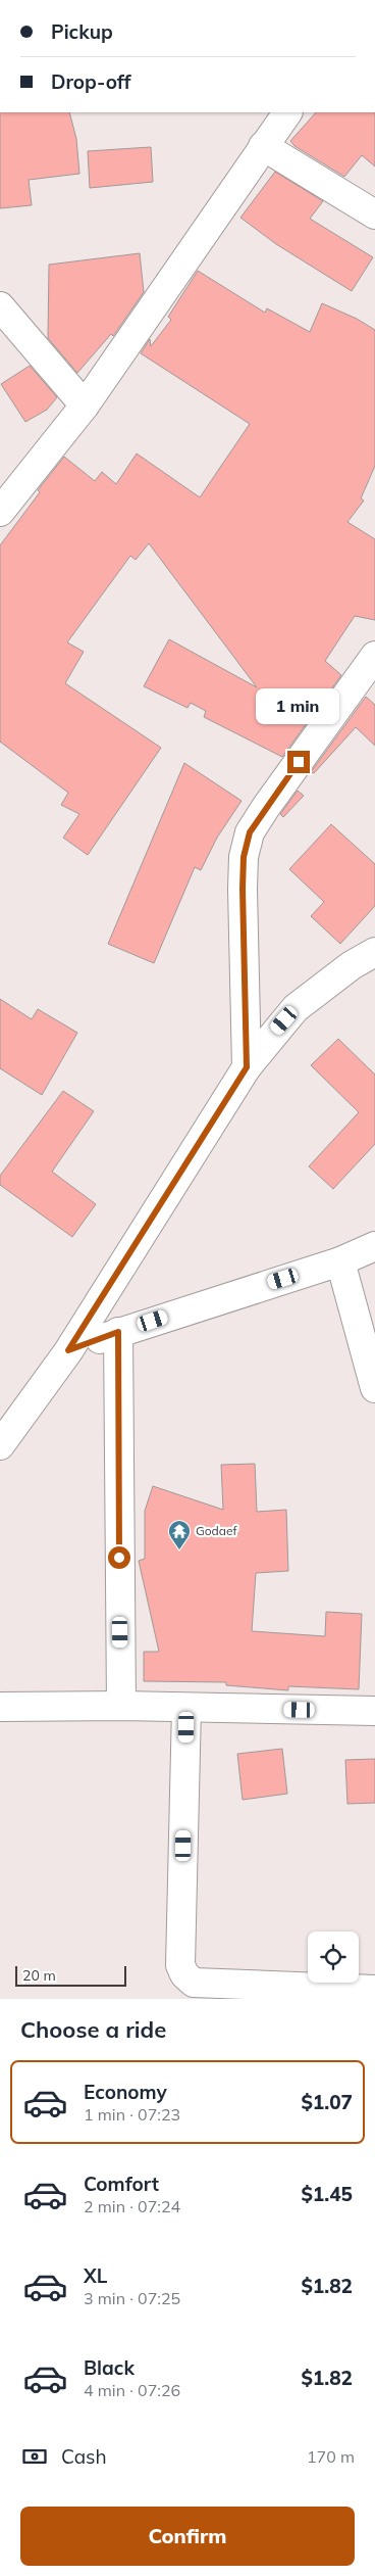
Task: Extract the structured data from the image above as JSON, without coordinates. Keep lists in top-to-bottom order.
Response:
{
  "places": {
    "temple": ["Godaef"]
  },
  "scale_bar": "20 m",
  "page": {
    "banner": ["Pickup", "Drop-off"],
    "bubble": "1 min",
    "scale": "20 m",
    "heading": "Choose a ride",
    "list": [
      {
        "name": "Economy",
        "note": "1 min · 07:23",
        "value": "$1.07"
      },
      {
        "name": "Comfort",
        "note": "2 min · 07:24",
        "value": "$1.45"
      },
      {
        "name": "XL",
        "note": "3 min · 07:25",
        "value": "$1.82"
      },
      {
        "name": "Black",
        "note": "4 min · 07:26",
        "value": "$1.82"
      }
    ],
    "pay": ["Cash", "170 m"],
    "buttons": "Confirm"
  }
}
